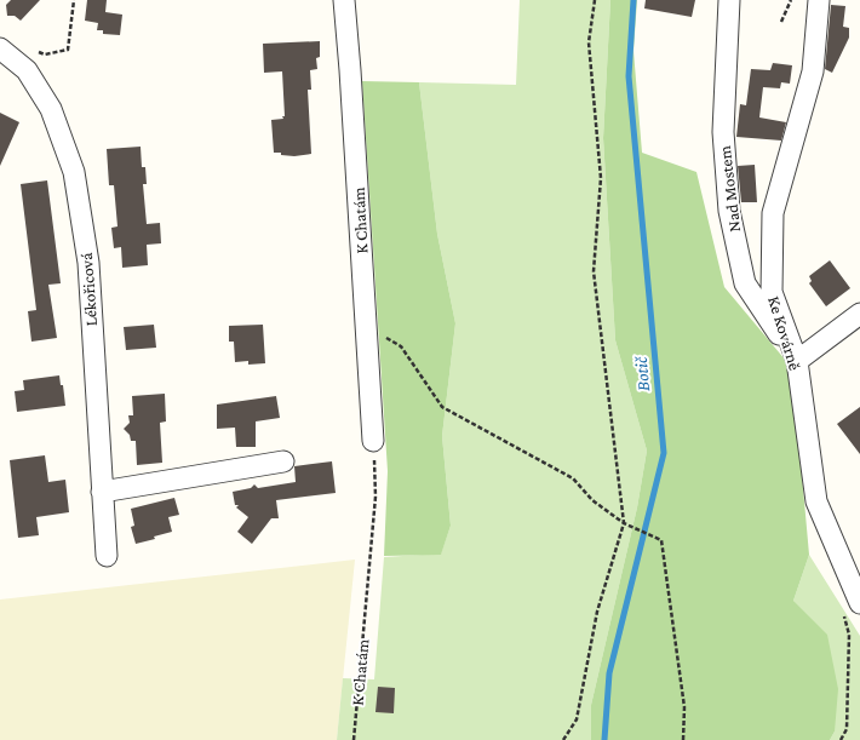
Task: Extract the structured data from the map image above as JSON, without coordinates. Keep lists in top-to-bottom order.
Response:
{
  "streets": {
    "street": [
      "Nad Mostem",
      "K Chatám",
      "Lékořicová",
      "Ke Kovárně"
    ]
  },
  "crossings": [
    ["Nad Mostem", "Ke Kovárně"]
  ],
  "water": ["Botič"]
}
